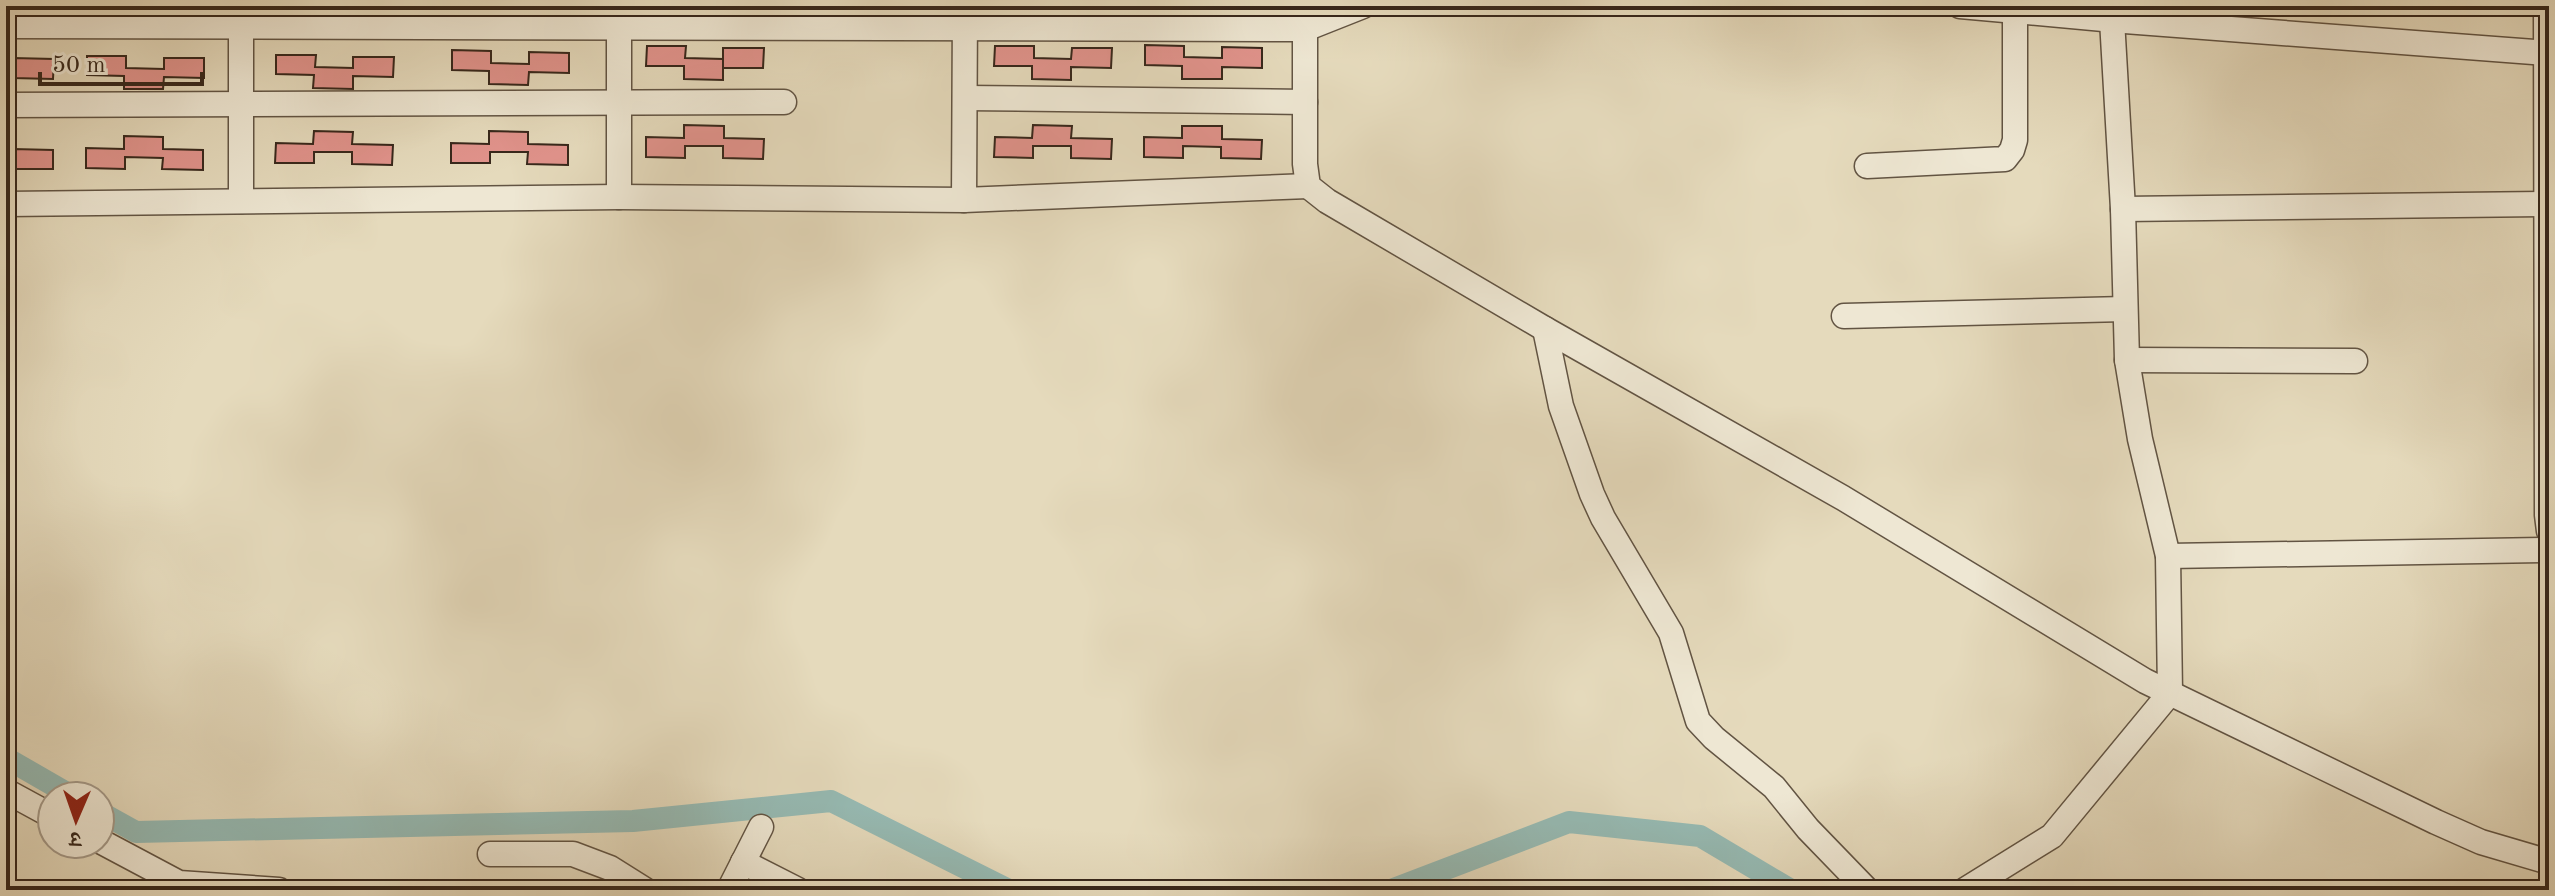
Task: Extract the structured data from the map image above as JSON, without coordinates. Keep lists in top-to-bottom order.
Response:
{
  "scale_bar": "50 m",
  "north": "bottom"
}
